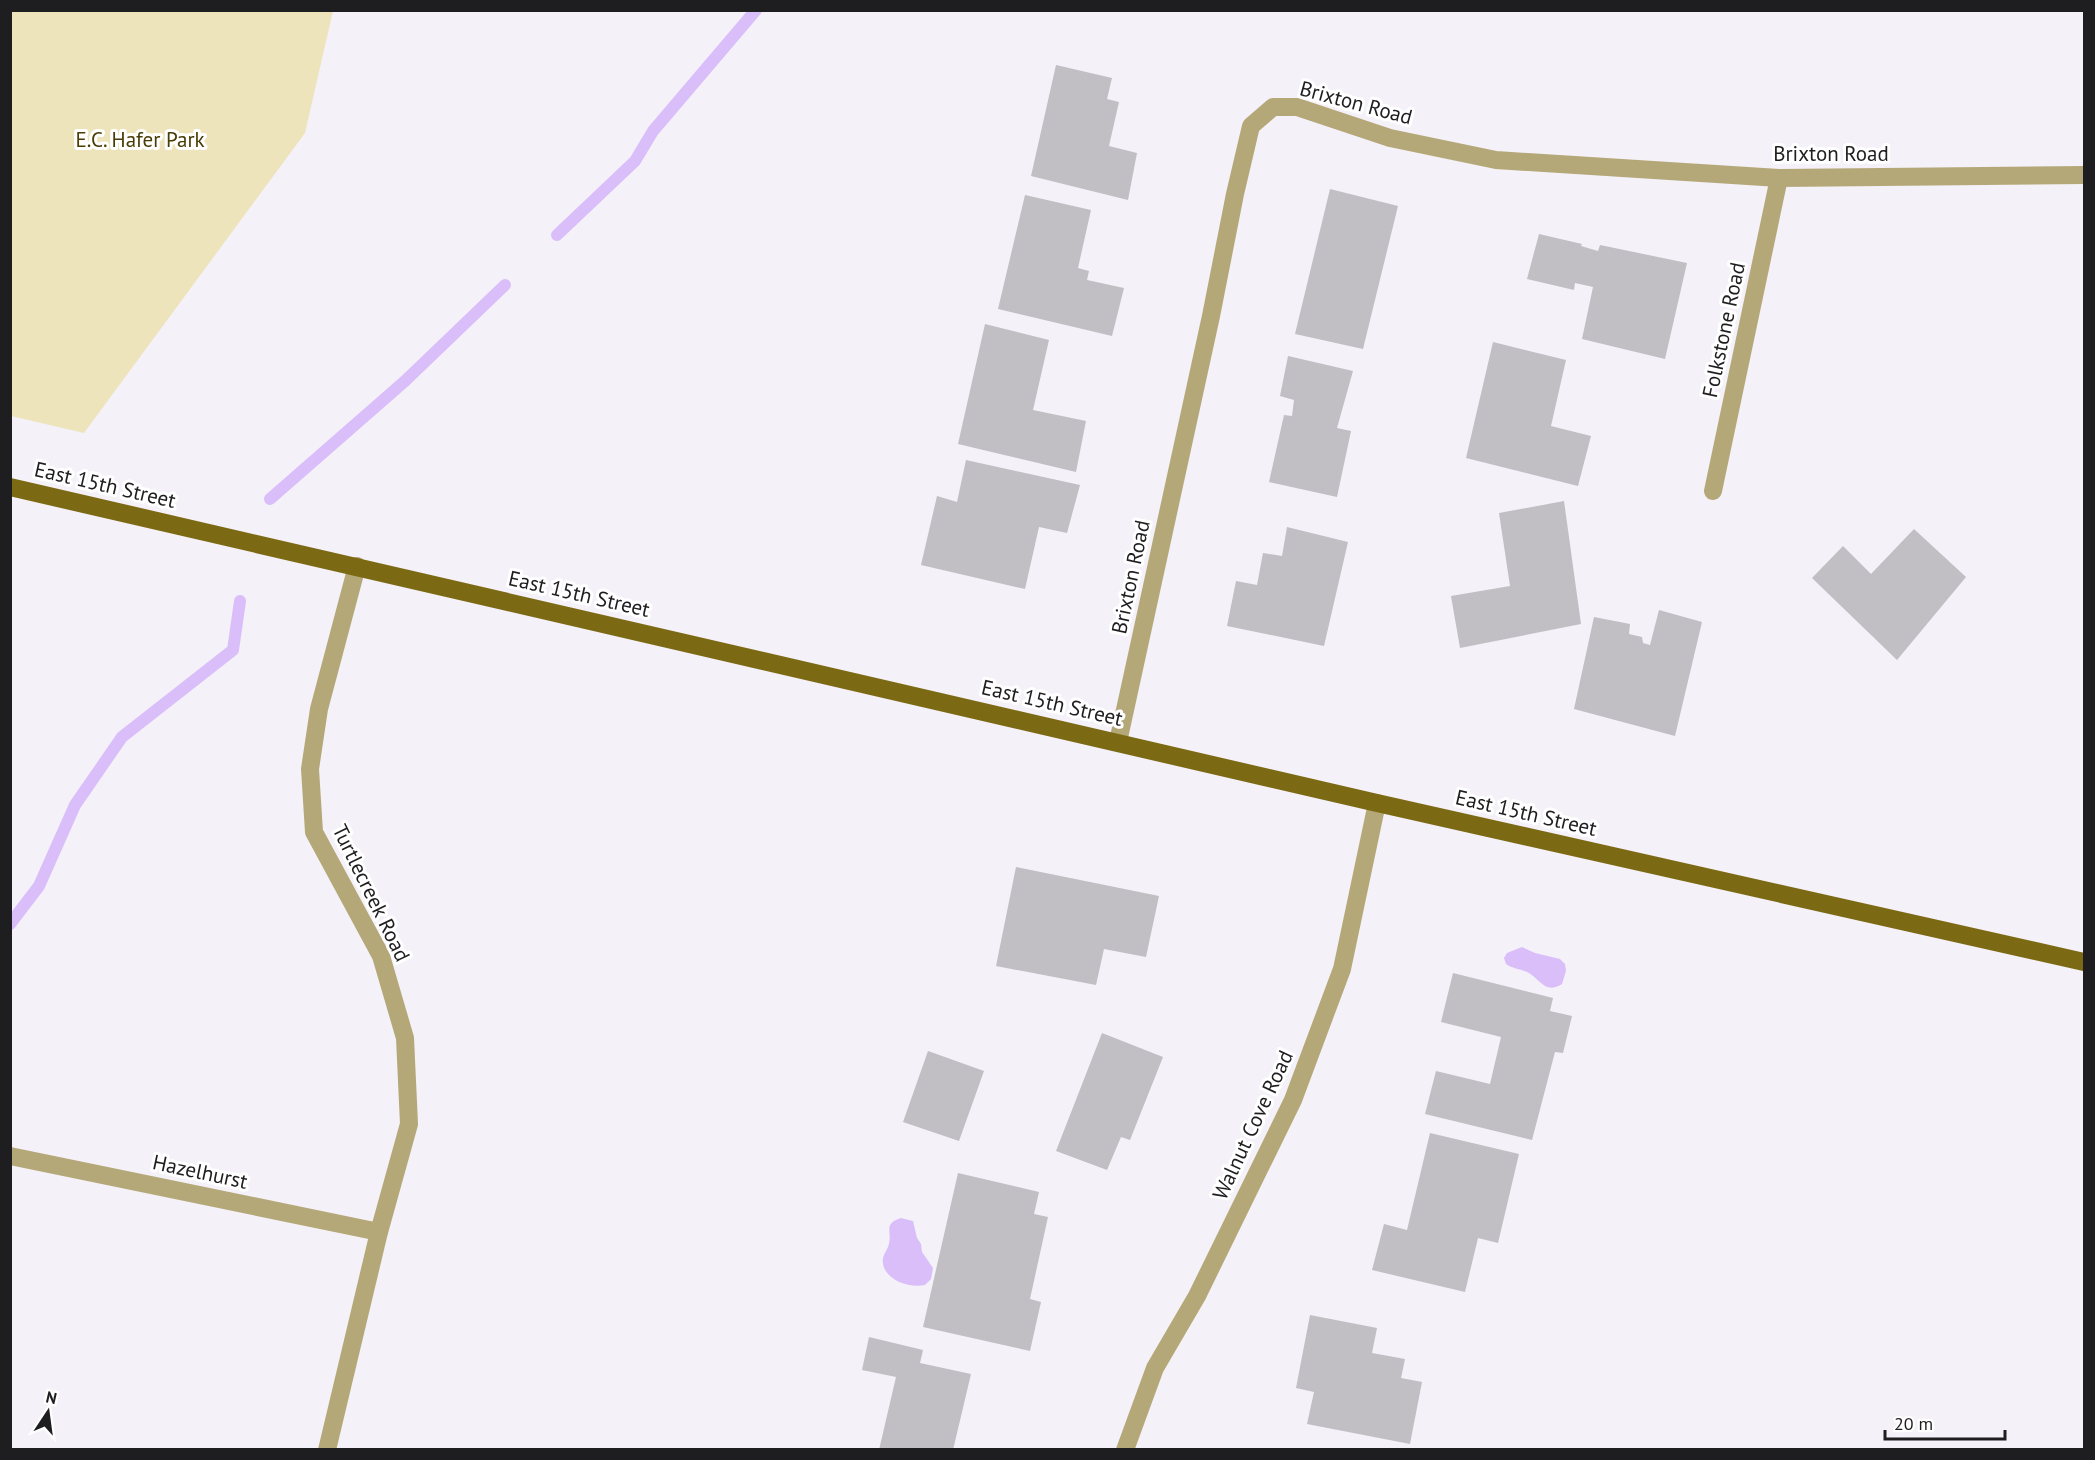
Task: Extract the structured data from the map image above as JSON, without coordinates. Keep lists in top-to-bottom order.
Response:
{
  "streets": {
    "main road": ["East 15th Street"],
    "street": [
      "Brixton Road",
      "Folkstone Road",
      "Turtlecreek Road",
      "Walnut Cove Road",
      "Hazelhurst"
    ]
  },
  "crossings": [
    ["Brixton Road", "Folkstone Road"],
    ["Brixton Road", "East 15th Street"],
    ["East 15th Street", "Turtlecreek Road"],
    ["East 15th Street", "Walnut Cove Road"],
    ["Turtlecreek Road", "Hazelhurst"]
  ],
  "parks": ["E.C. Hafer Park"],
  "scale_bar": "20 m",
  "north": "top"
}
